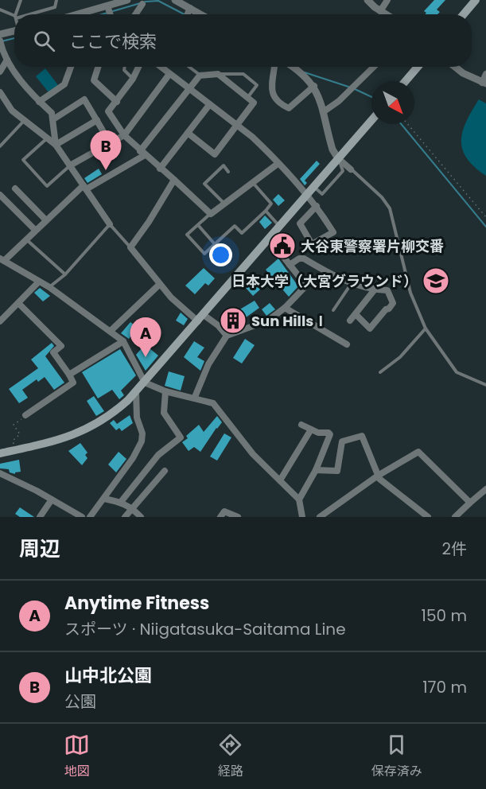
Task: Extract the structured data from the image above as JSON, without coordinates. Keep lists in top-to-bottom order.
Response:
{
  "places": {
    "public building": ["大谷東警察署片柳交番"],
    "school or university": ["日本大学（大宮グラウンド）"],
    "building": ["Sun HillsⅠ"]
  },
  "north": "bottom right",
  "page": {
    "search": "ここで検索",
    "pins": ["B", "A"],
    "heading": ["周辺", "2件"],
    "list": [
      {
        "mark": "A",
        "name": "Anytime Fitness",
        "note": "スポーツ · Niigatasuka-Saitama Line",
        "value": "150 m"
      },
      {
        "mark": "B",
        "name": "山中北公園",
        "note": "公園",
        "value": "170 m"
      }
    ],
    "nav": ["地図", "経路", "保存済み"]
  }
}
